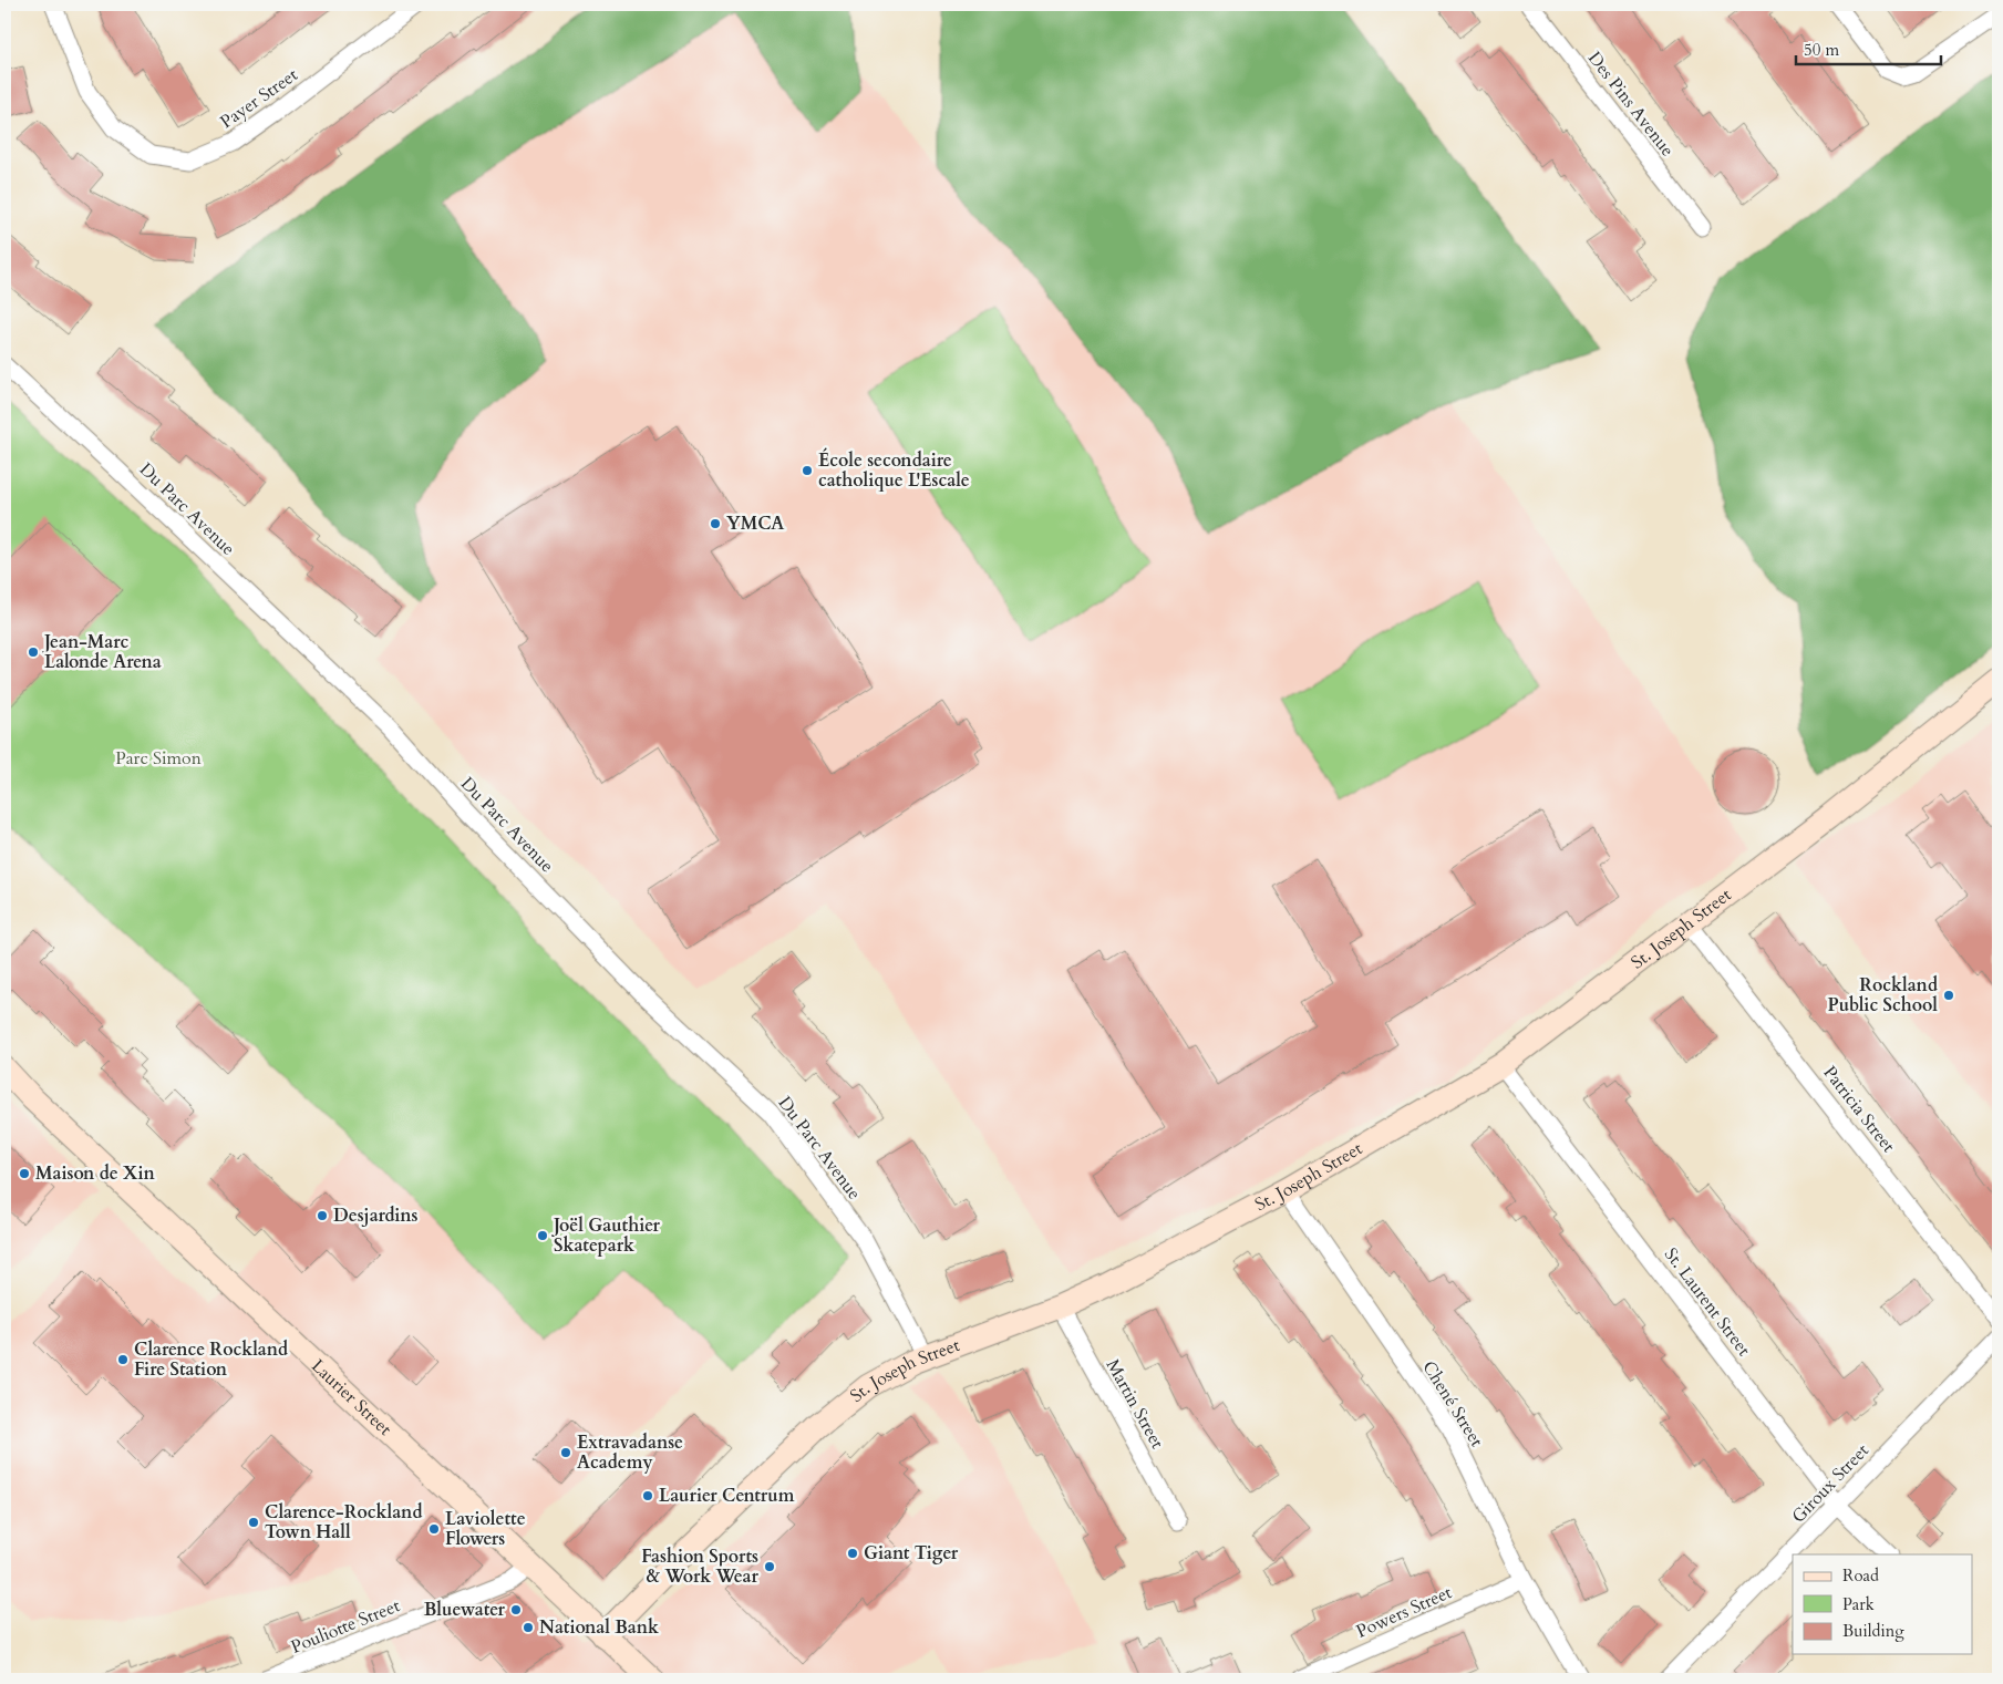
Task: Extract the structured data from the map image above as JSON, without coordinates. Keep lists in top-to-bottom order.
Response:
{
  "streets": {
    "street": [
      "Payer Street",
      "Des Pins Avenue",
      "Du Parc Avenue",
      "St. Joseph Street",
      "Patricia Street",
      "St. Laurent Street",
      "Laurier Street",
      "Martin Street",
      "Chené Street",
      "Giroux Street",
      "Powers Street",
      "Pouliotte Street"
    ]
  },
  "crossings": [
    ["Du Parc Avenue", "St. Joseph Street"],
    ["St. Joseph Street", "Patricia Street"],
    ["St. Joseph Street", "St. Laurent Street"],
    ["St. Joseph Street", "Laurier Street"],
    ["St. Joseph Street", "Martin Street"],
    ["St. Joseph Street", "Chené Street"],
    ["St. Laurent Street", "Giroux Street"],
    ["Laurier Street", "Pouliotte Street"],
    ["Chené Street", "Powers Street"]
  ],
  "parks": ["Parc Simon"],
  "places": [
    "École secondaire catholique L'Escale",
    "YMCA",
    "Jean-Marc Lalonde Arena",
    "Rockland Public School",
    "Maison de Xin",
    "Desjardins",
    "Joël Gauthier Skatepark",
    "Clarence Rockland Fire Station",
    "Extravadanse Academy",
    "Laurier Centrum",
    "Clarence-Rockland Town Hall",
    "Laviolette Flowers",
    "Giant Tiger",
    "Fashion Sports & Work Wear",
    "Bluewater",
    "National Bank"
  ],
  "legend": ["Road", "Park", "Building"],
  "scale_bar": "50 m"
}
